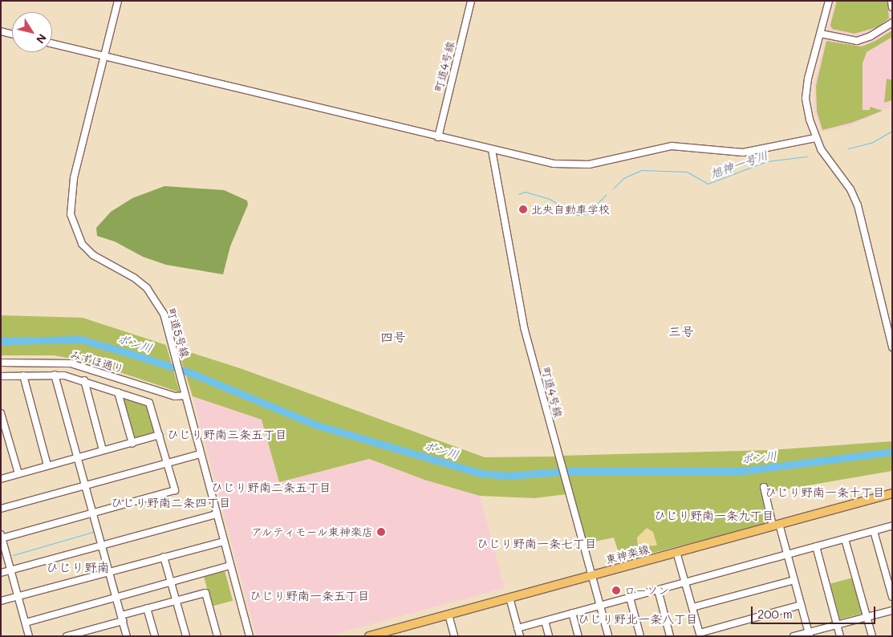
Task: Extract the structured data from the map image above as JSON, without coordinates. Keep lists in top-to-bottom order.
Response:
{
  "streets": {
    "main road": ["東神楽線"],
    "street": ["町道4号線", "町道5号線", "みずほ通り"]
  },
  "crossings": [
    ["町道4号線", "東神楽線"],
    ["町道5号線", "みずほ通り"]
  ],
  "districts": [
    "三号",
    "四号",
    "ひじり野南三条五丁目",
    "ひじり野南二条五丁目",
    "ひじり野南一条十丁目",
    "ひじり野南二条四丁目",
    "ひじり野南一条九丁目",
    "ひじり野南一条七丁目",
    "ひじり野南",
    "ひじり野南一条五丁目",
    "ひじり野北一条八丁目"
  ],
  "water": ["旭神一号川", "ポン川"],
  "places": ["北央自動車学校", "アルティモール東神楽店", "ローソン"],
  "scale_bar": "200 m",
  "north": "bottom right"
}
